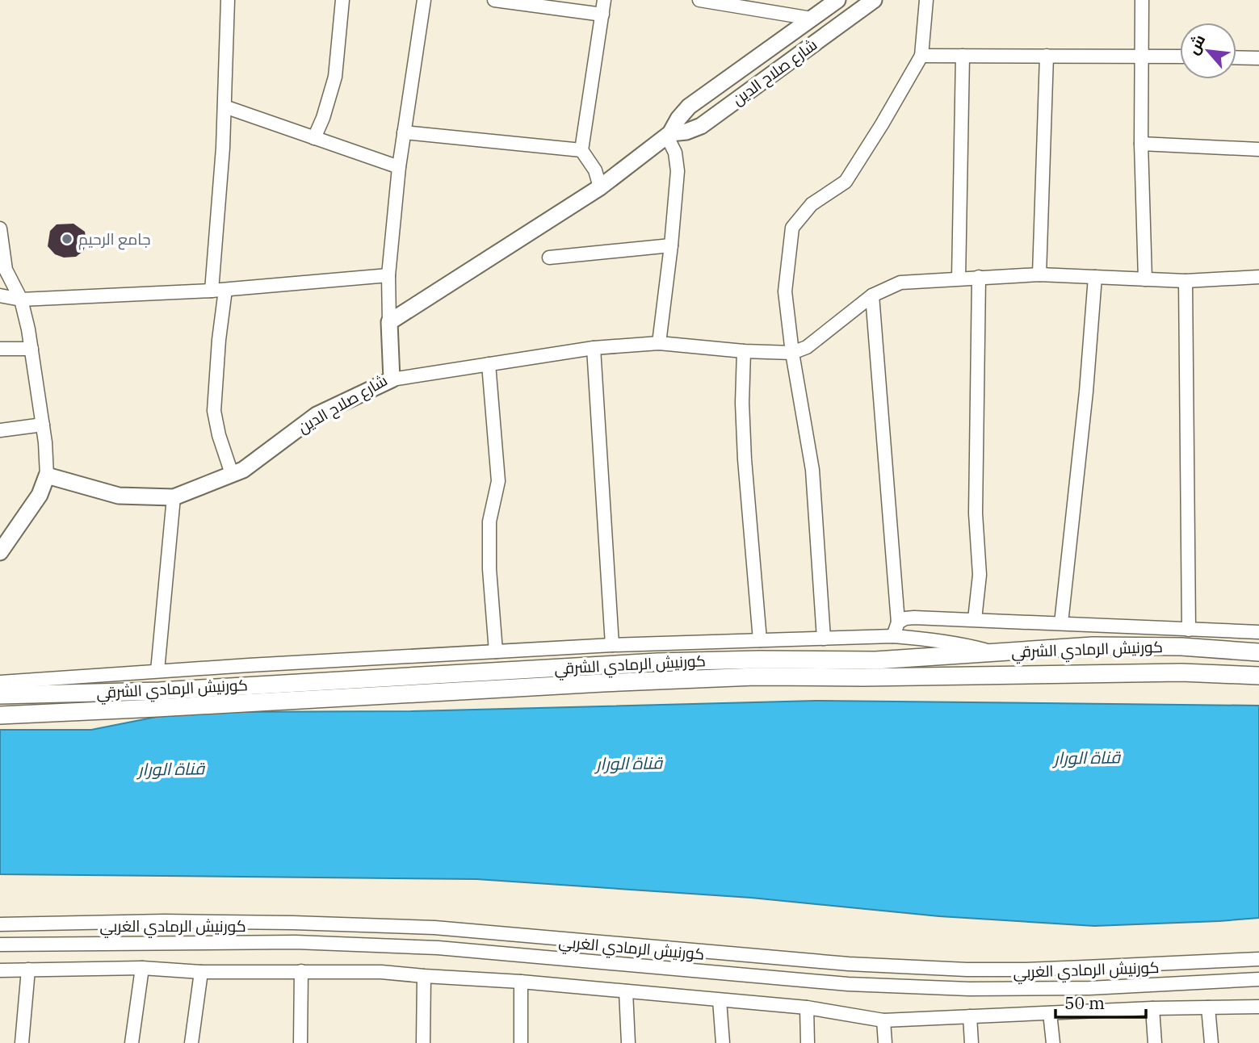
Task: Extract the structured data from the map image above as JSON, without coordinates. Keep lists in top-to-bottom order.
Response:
{
  "streets": {
    "main road": ["كورنيش الرمادي الشرقي"],
    "street": ["شارع صلاح الدين", "كورنيش الرمادي الغربي"]
  },
  "water": ["قناة الورار"],
  "places": ["جامع الرحيم"],
  "scale_bar": "50 m",
  "north": "top left"
}
